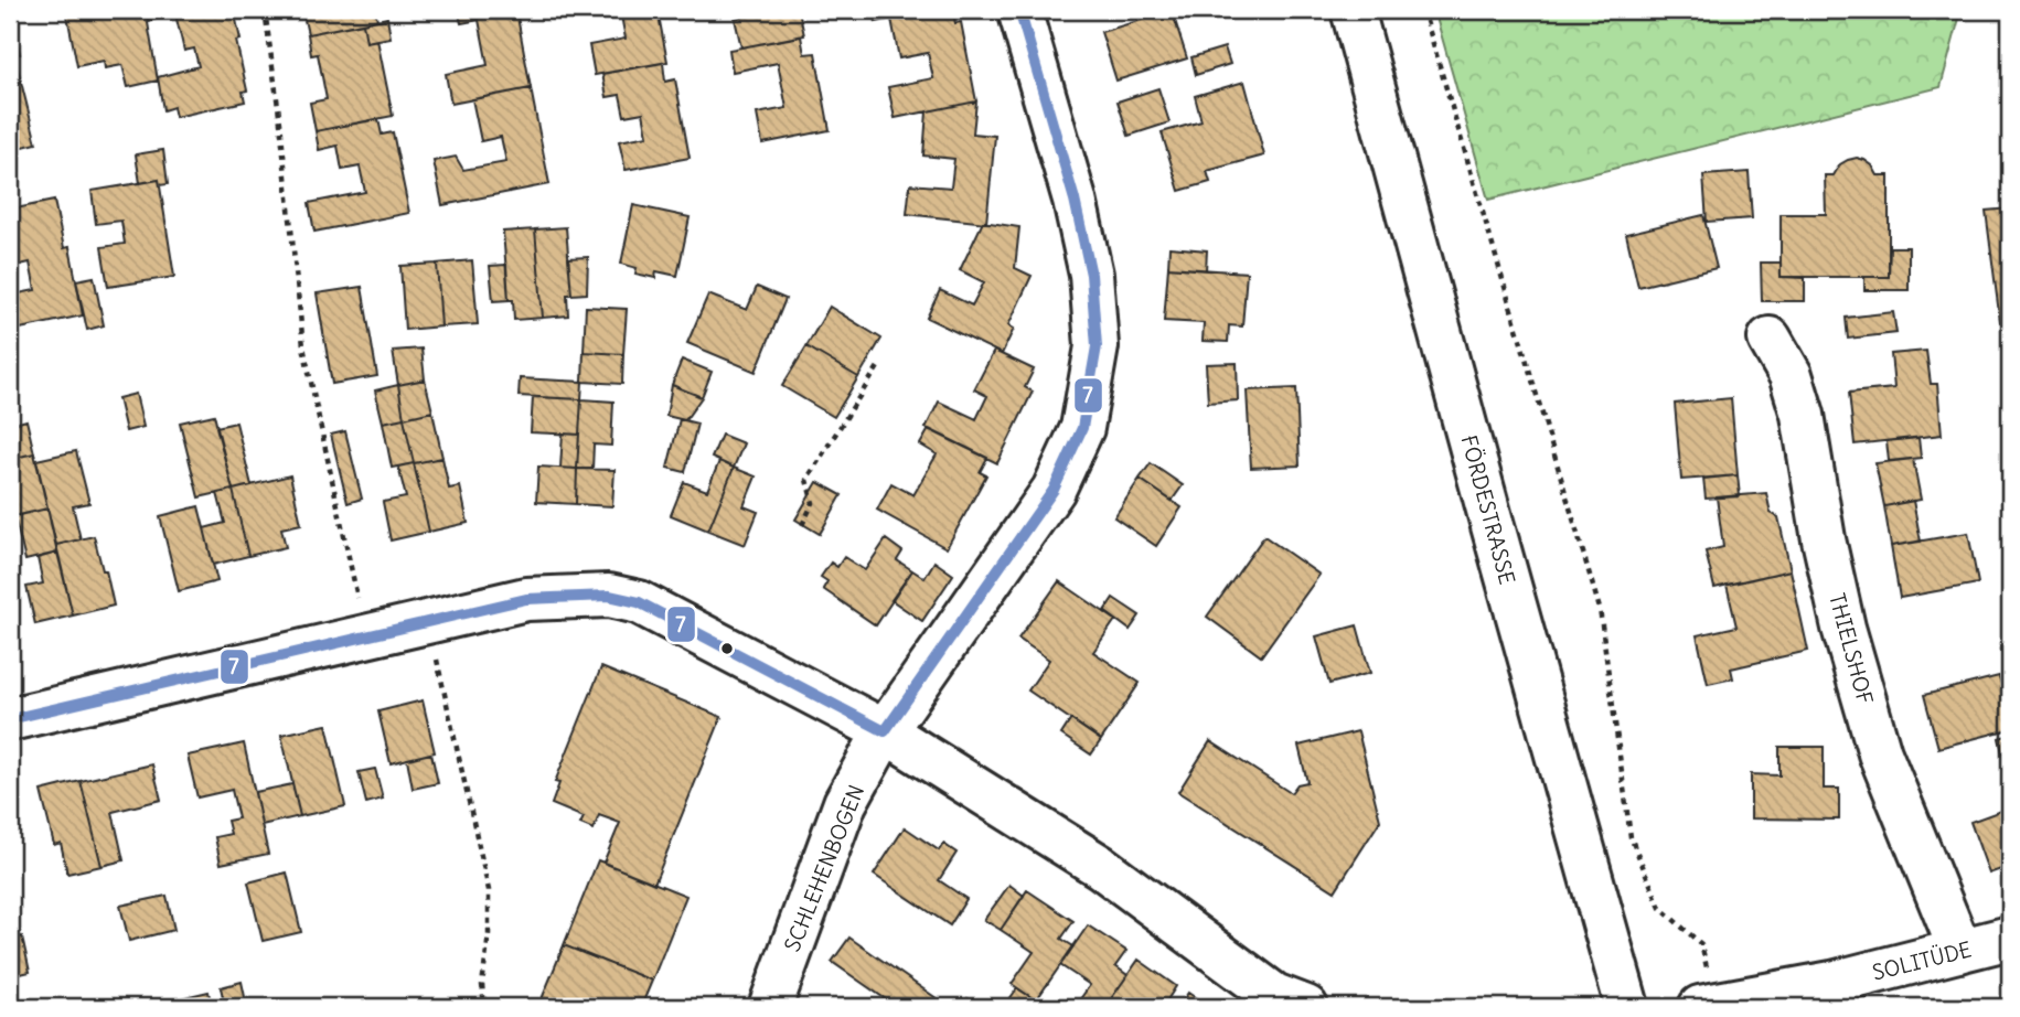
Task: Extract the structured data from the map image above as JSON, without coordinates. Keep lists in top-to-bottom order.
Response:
{
  "streets": {
    "street": [
      "FÖRDESTRASSE",
      "THIELSHOF",
      "SCHLEHENBOGEN",
      "SOLITÜDE"
    ]
  },
  "crossings": [
    ["THIELSHOF", "SOLITÜDE"]
  ],
  "lines": ["transit line 7"]
}
